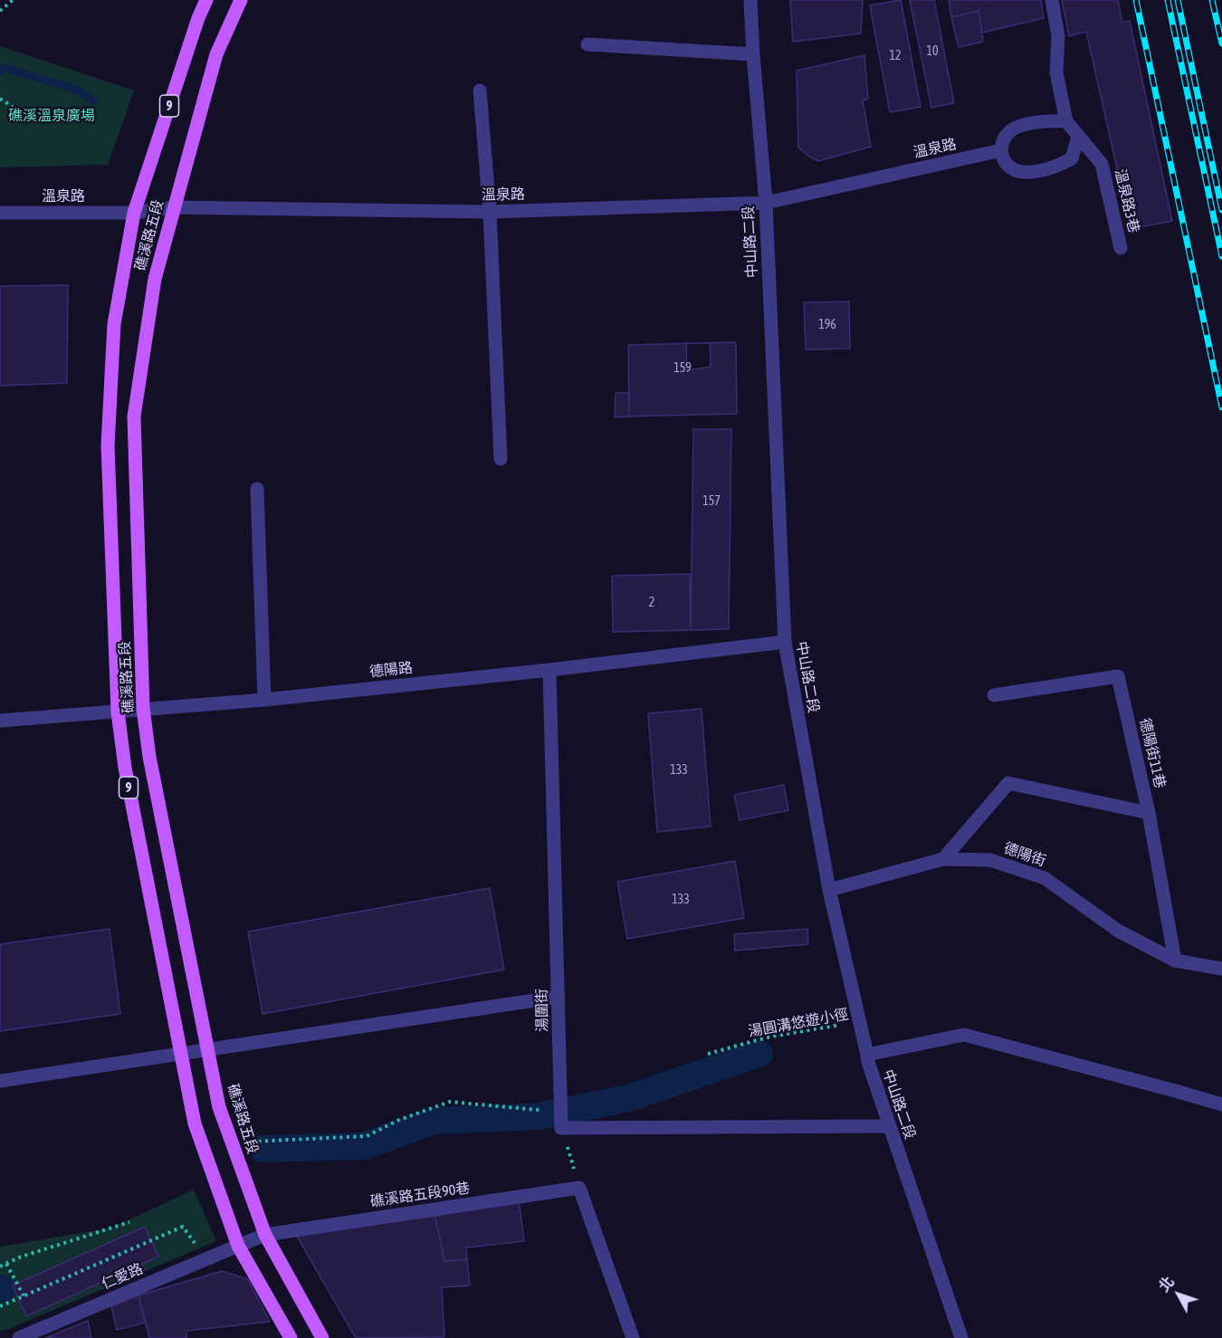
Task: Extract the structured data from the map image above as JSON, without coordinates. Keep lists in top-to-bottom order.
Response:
{
  "streets": {
    "main road": ["9", "礁溪路五段"],
    "street": [
      "溫泉路",
      "溫泉路3巷",
      "中山路二段",
      "德陽路",
      "德陽街11巷",
      "德陽街",
      "湯圍街",
      "礁溪路五段90巷",
      "仁愛路"
    ],
    "path": ["湯圓溝悠遊小徑"]
  },
  "crossings": [
    ["溫泉路", "溫泉路3巷"],
    ["溫泉路", "礁溪路五段"],
    ["溫泉路", "中山路二段"],
    ["礁溪路五段", "德陽路"],
    ["礁溪路五段", "礁溪路五段90巷"],
    ["礁溪路五段", "仁愛路"],
    ["中山路二段", "德陽路"],
    ["中山路二段", "德陽街"],
    ["中山路二段", "湯圓溝悠遊小徑"],
    ["德陽路", "湯圍街"],
    ["德陽街11巷", "德陽街"],
    ["礁溪路五段90巷", "仁愛路"]
  ],
  "parks": ["礁溪溫泉廣場"],
  "house_numbers": [
    "10",
    "12",
    "196",
    "159",
    "157",
    "2",
    "133",
    "133"
  ],
  "north": "top left"
}
